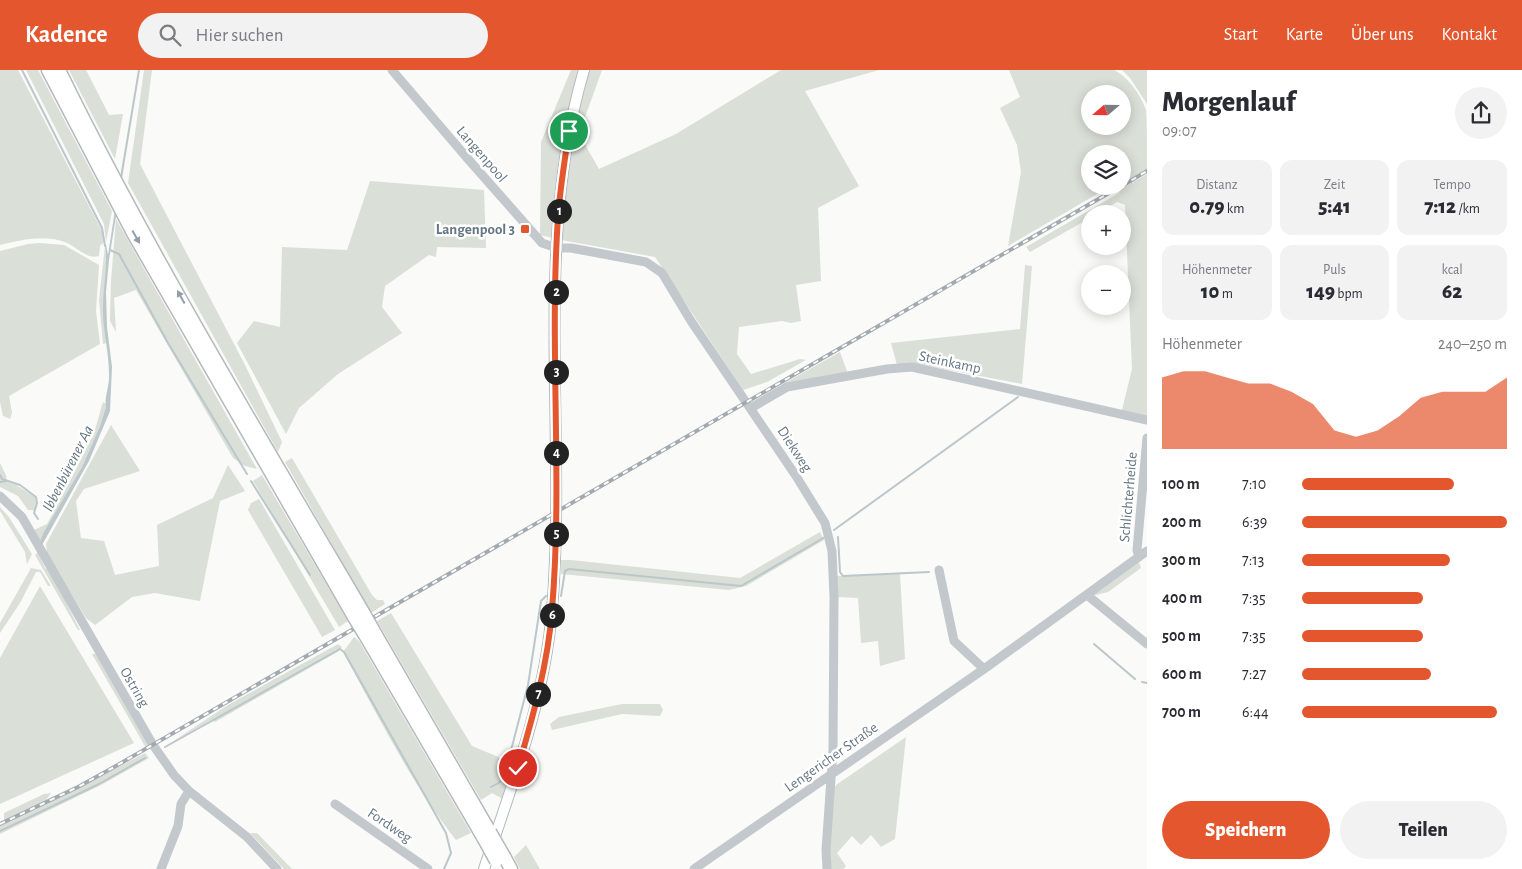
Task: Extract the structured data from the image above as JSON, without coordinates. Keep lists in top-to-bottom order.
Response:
{
  "streets": {
    "street": [
      "Langenpool",
      "Steinkamp",
      "Diekweg",
      "Schlichterheide",
      "Ostring",
      "Lengericher Straße",
      "Fordweg"
    ]
  },
  "crossings": [
    ["Langenpool", "Diekweg"],
    ["Steinkamp", "Diekweg"],
    ["Diekweg", "Lengericher Straße"],
    ["Schlichterheide", "Lengericher Straße"]
  ],
  "water": ["Ibbenbürener Aa"],
  "places": {
    "transit": ["Langenpool 3"]
  },
  "north": "left",
  "page": {
    "header": "Kadence",
    "search": "Hier suchen",
    "nav": [
      "Start",
      "Karte",
      "Über uns",
      "Kontakt"
    ],
    "heading": ["Morgenlauf", "09:07"],
    "map_buttons": ["+", "−"],
    "stats": [
      ["Distanz", "0.79 km"],
      ["Zeit", "5:41"],
      ["Tempo", "7:12 /km"],
      ["Höhenmeter", "10 m"],
      ["Puls", "149 bpm"],
      ["kcal", "62"]
    ],
    "pins": [
      "1",
      "2",
      "3",
      "4",
      "5",
      "6",
      "7"
    ],
    "chart": ["Höhenmeter", "240–250 m"],
    "list": [
      {
        "name": "100 m",
        "note": "7:10"
      },
      {
        "name": "200 m",
        "note": "6:39"
      },
      {
        "name": "300 m",
        "note": "7:13"
      },
      {
        "name": "400 m",
        "note": "7:35"
      },
      {
        "name": "500 m",
        "note": "7:35"
      },
      {
        "name": "600 m",
        "note": "7:27"
      },
      {
        "name": "700 m",
        "note": "6:44"
      }
    ],
    "buttons": ["Speichern", "Teilen"]
  }
}
